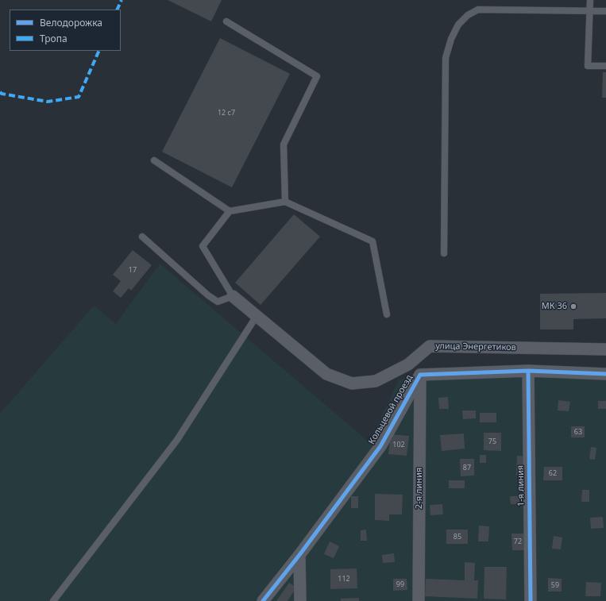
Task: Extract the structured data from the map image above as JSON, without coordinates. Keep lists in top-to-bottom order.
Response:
{
  "streets": {
    "street": [
      "улица Энергетиков",
      "Кольцевой проезд",
      "1-я линия",
      "2-я линия"
    ]
  },
  "crossings": [
    ["Кольцевой проезд", "1-я линия"],
    ["Кольцевой проезд", "2-я линия"]
  ],
  "places": ["МК 36"],
  "house_numbers": [
    "12 с7",
    "17",
    "63",
    "75",
    "102",
    "87",
    "62",
    "85",
    "72",
    "112",
    "99",
    "59"
  ],
  "legend": ["Велодорожка", "Тропа"]
}
